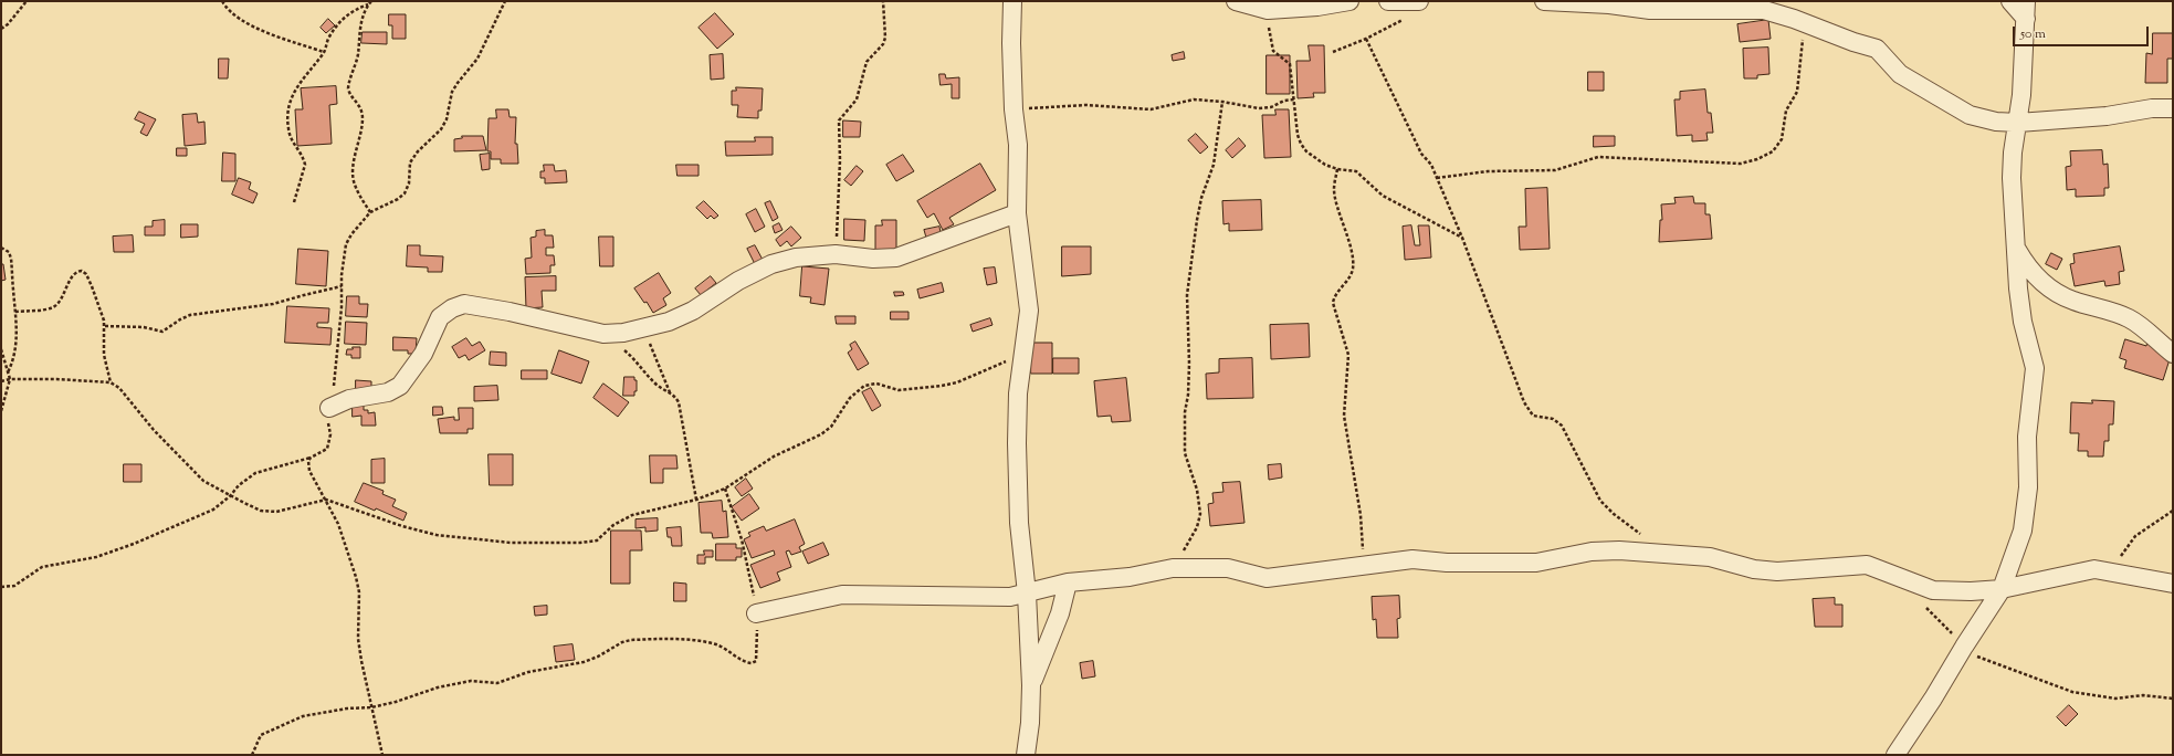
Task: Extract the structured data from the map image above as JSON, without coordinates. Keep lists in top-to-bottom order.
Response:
{
  "scale_bar": "50 m"
}
